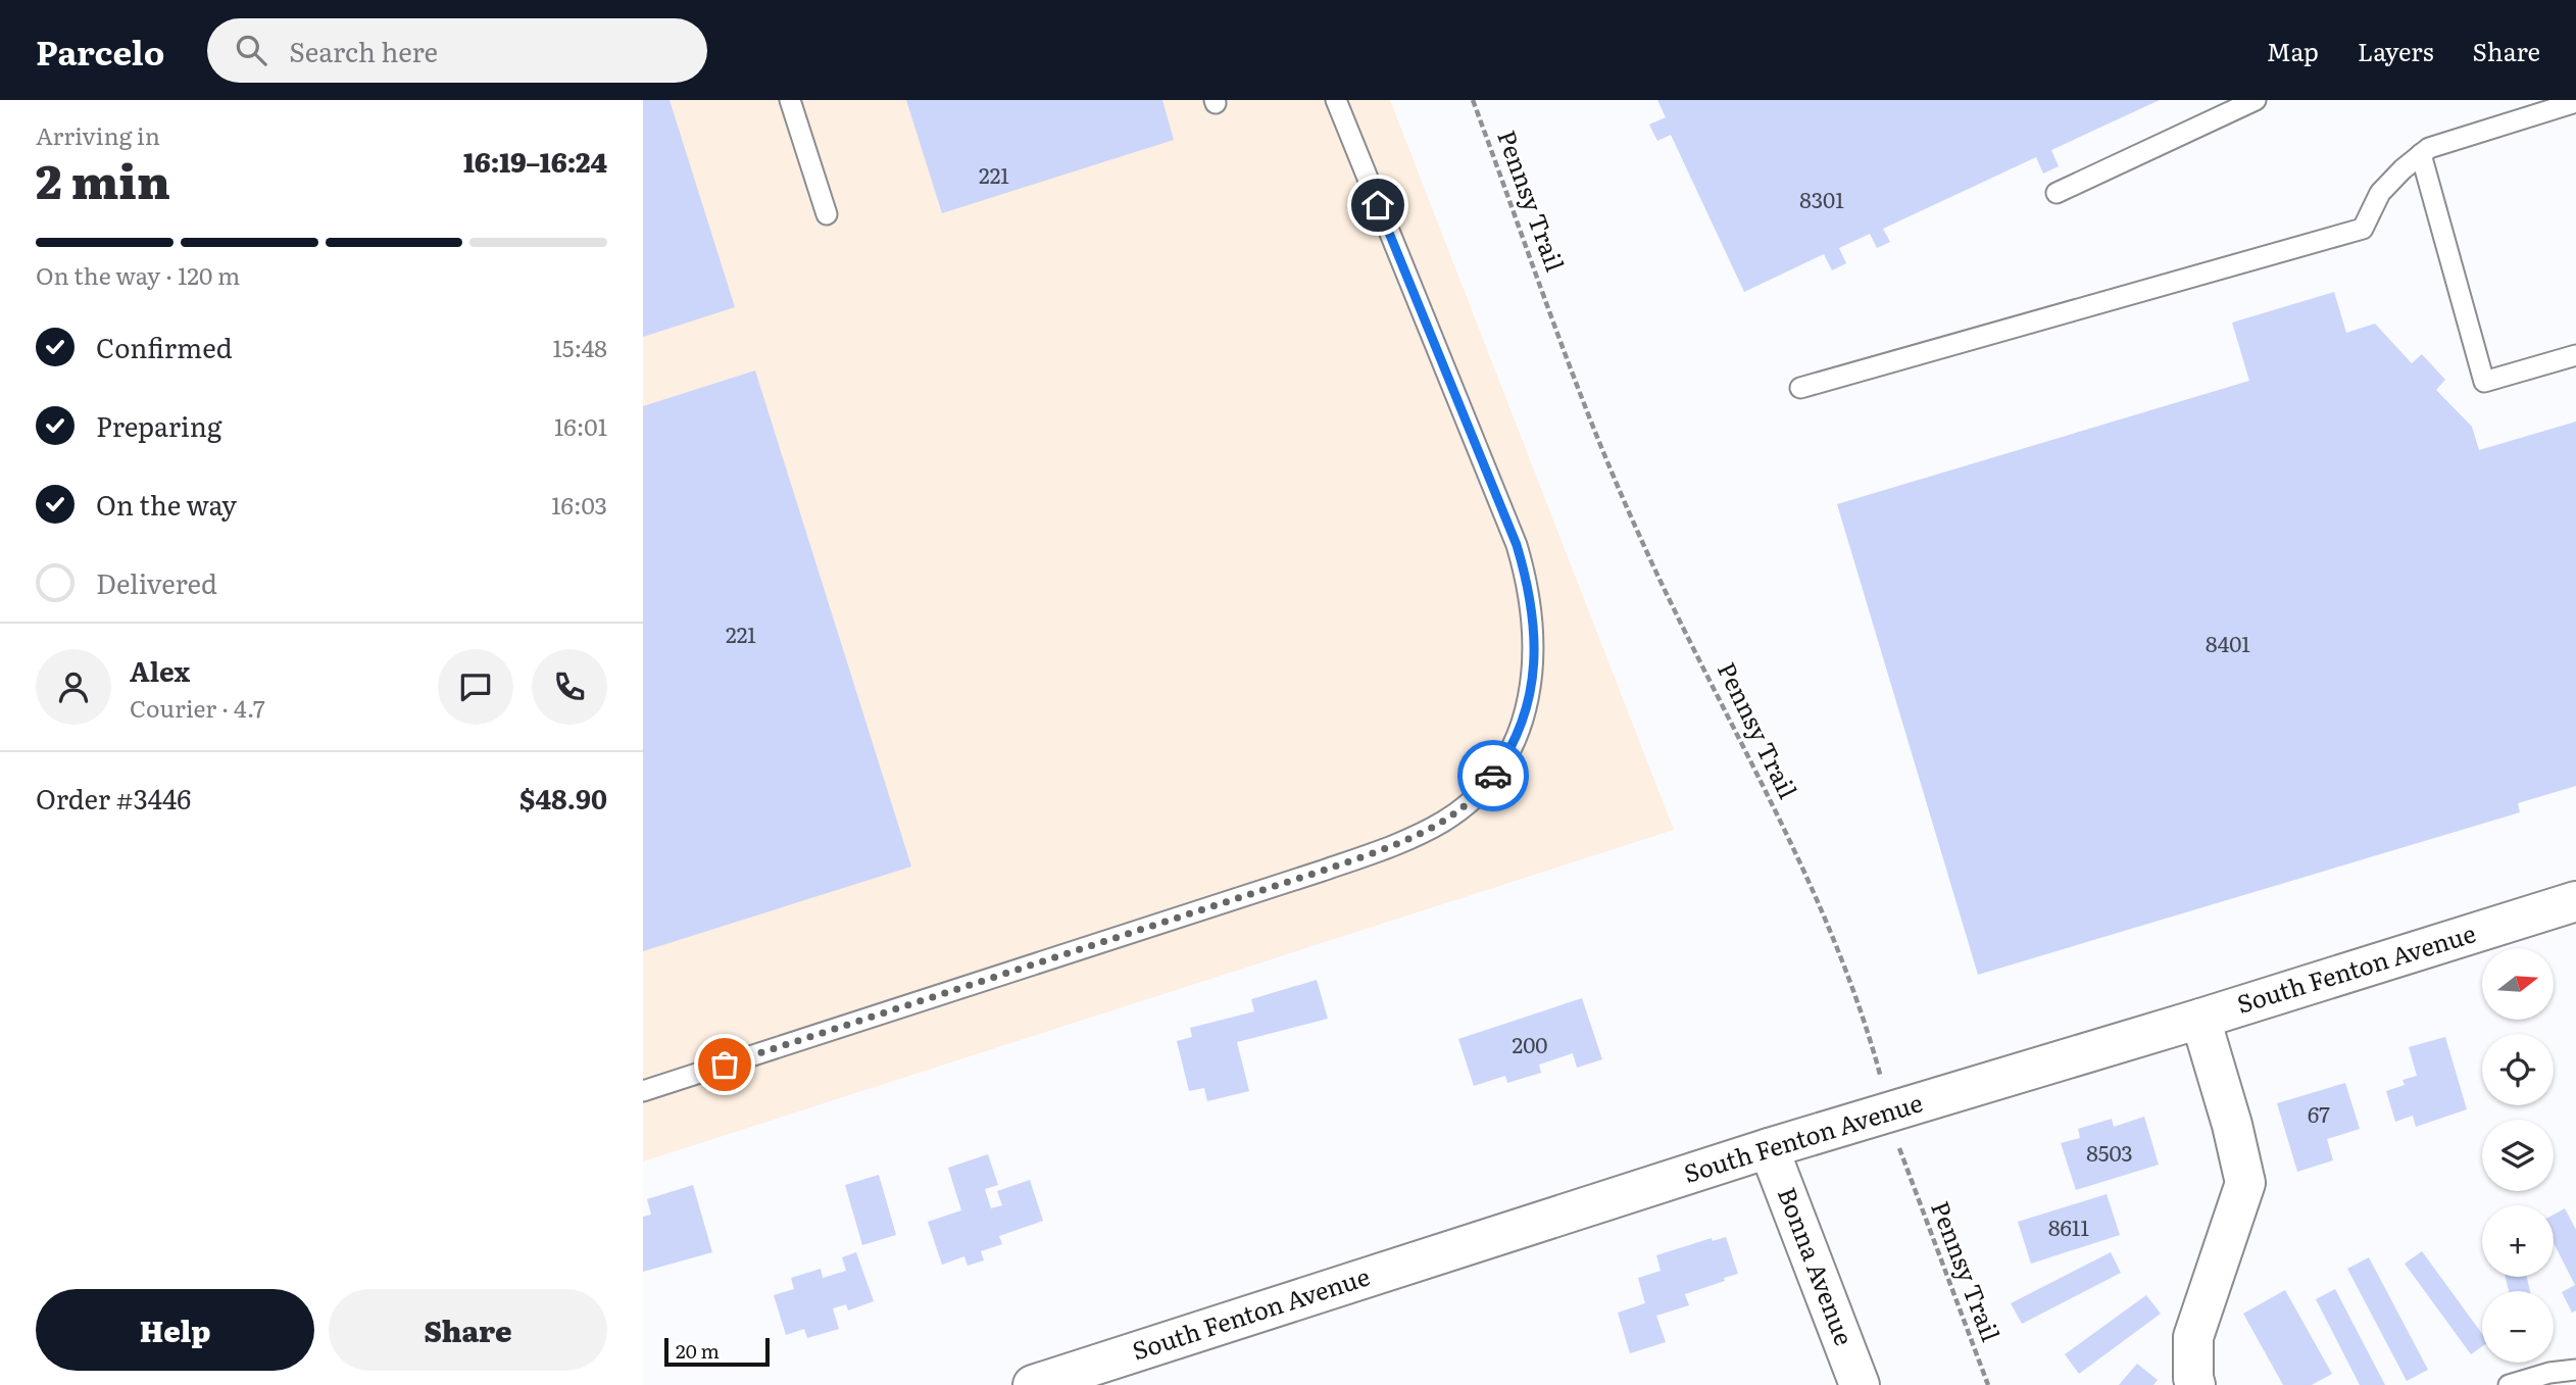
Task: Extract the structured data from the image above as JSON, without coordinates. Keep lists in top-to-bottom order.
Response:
{
  "streets": {
    "street": ["South Fenton Avenue", "Bonna Avenue"],
    "path": ["Pennsy Trail"]
  },
  "crossings": [
    ["Pennsy Trail", "South Fenton Avenue"],
    ["South Fenton Avenue", "Bonna Avenue"]
  ],
  "house_numbers": [
    "221",
    "8301",
    "221",
    "8401",
    "200",
    "67",
    "8503",
    "8611"
  ],
  "scale_bar": "20 m",
  "north": "right",
  "page": {
    "header": "Parcelo",
    "search": "Search here",
    "nav": ["Map", "Layers", "Share"],
    "heading": ["2 min", "Arriving in", "16:19–16:24"],
    "panel": [
      "Alex",
      "Courier · 4.7",
      "Order #3446",
      "$48.90"
    ],
    "bar": "On the way · 120 m",
    "list": [
      ["Confirmed", "15:48"],
      ["Preparing", "16:01"],
      ["On the way", "16:03"],
      "Delivered"
    ],
    "map_buttons": ["+", "−"],
    "buttons": ["Help", "Share"],
    "scale": "20 m"
  }
}
